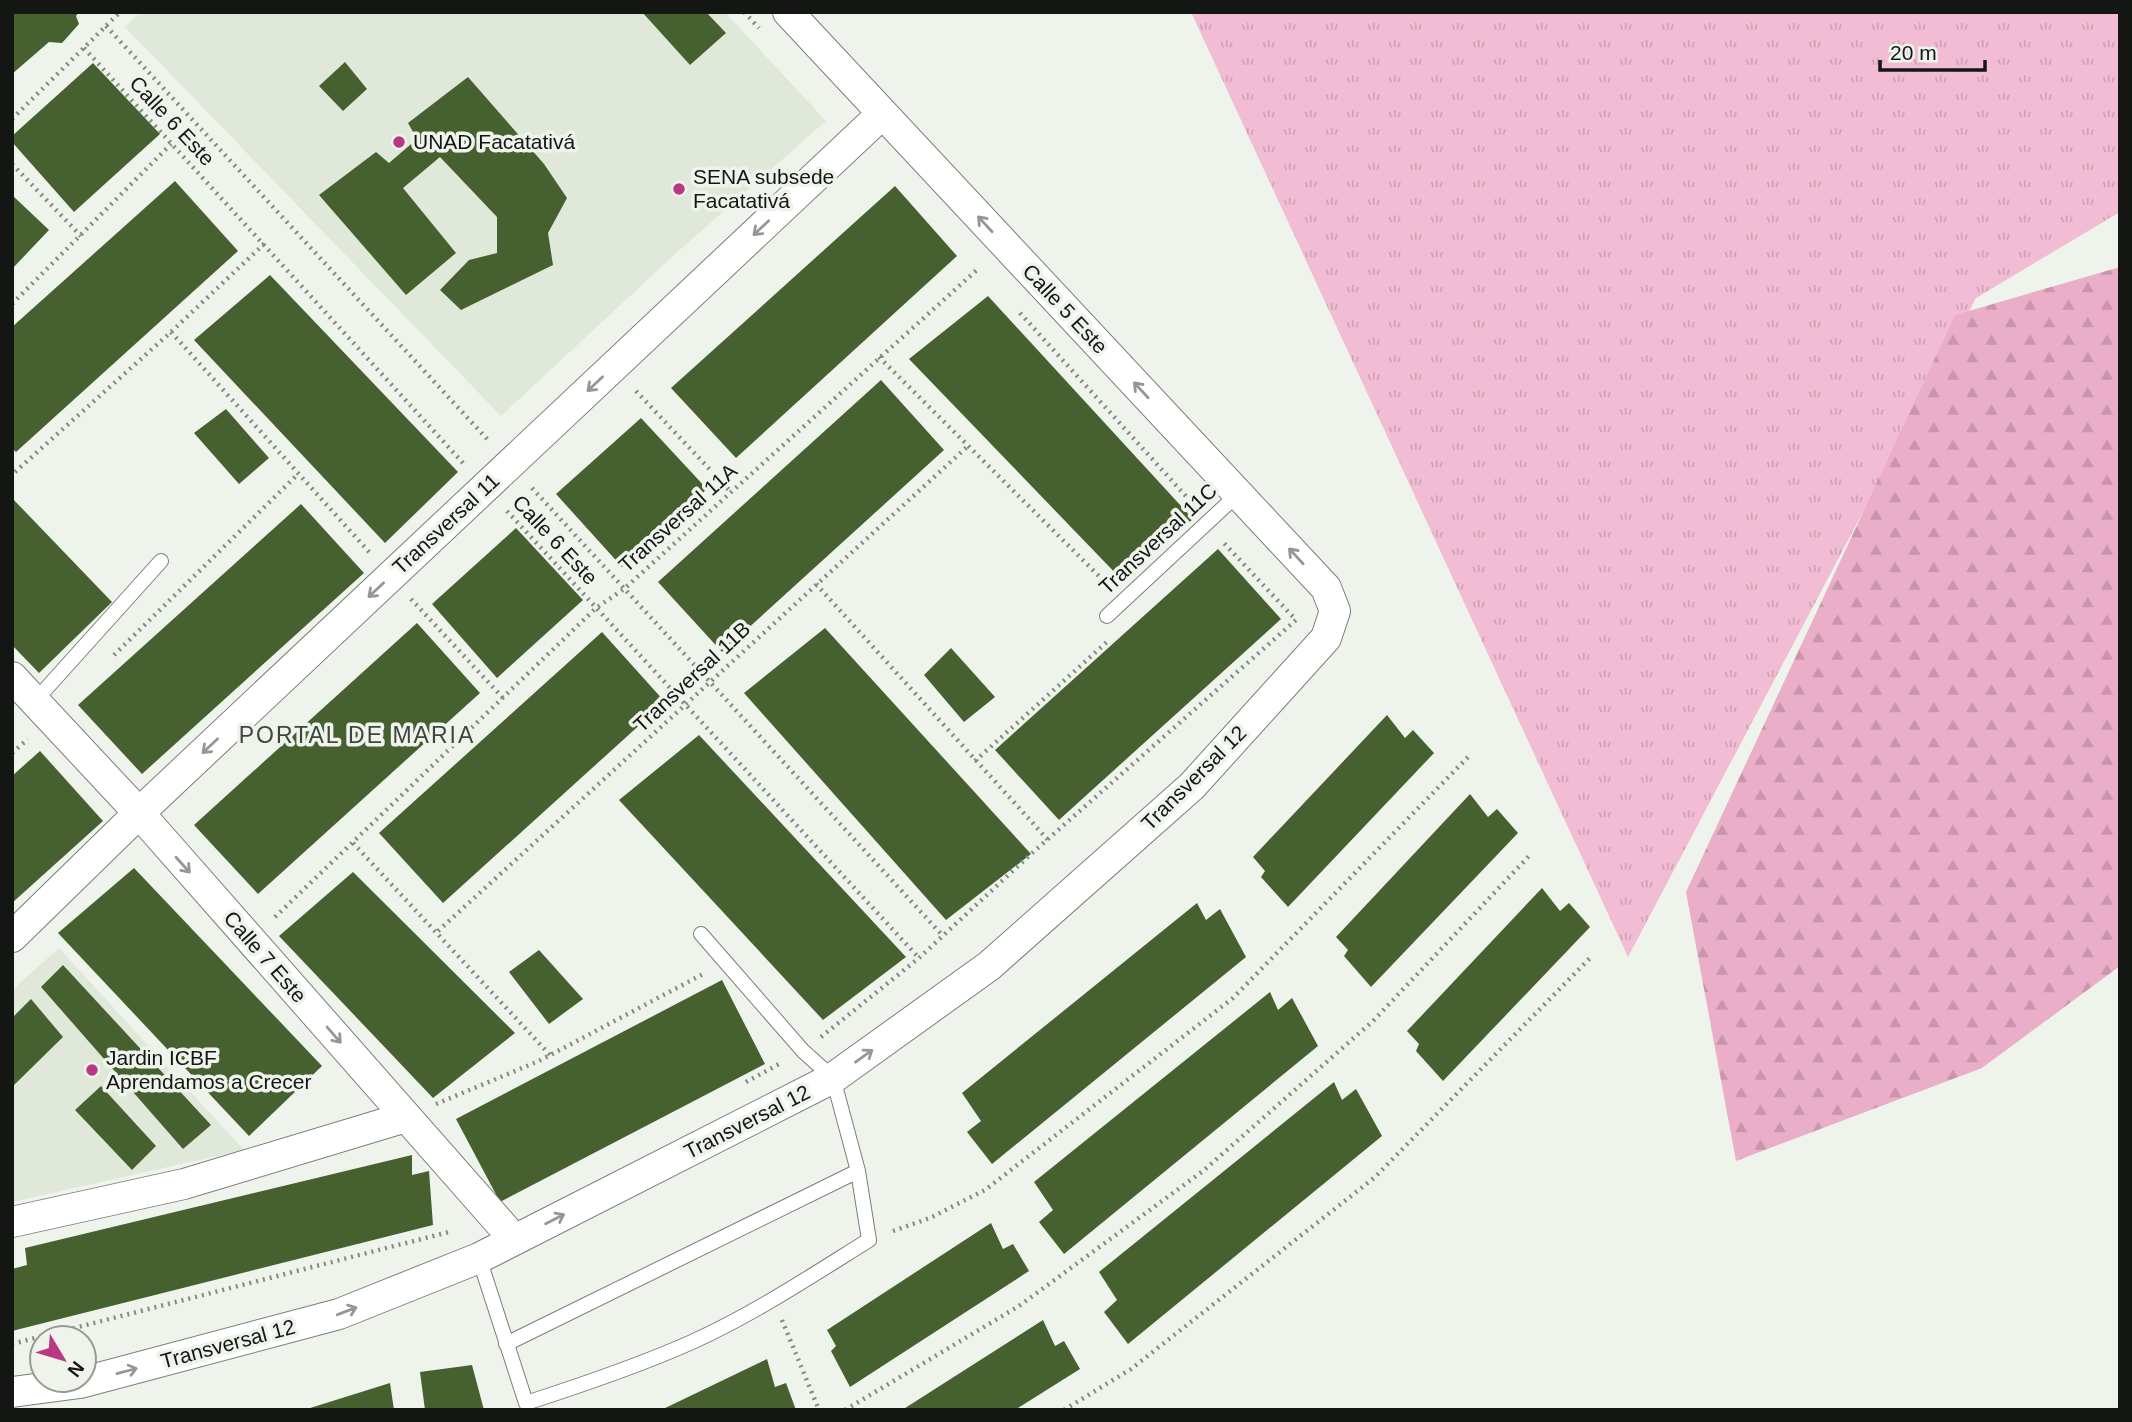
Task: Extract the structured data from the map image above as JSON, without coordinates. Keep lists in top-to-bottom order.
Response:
{
  "streets": {
    "street": [
      "Calle 5 Este",
      "Transversal 11",
      "Transversal 12",
      "Calle 7 Este"
    ],
    "lane": ["Transversal 11C"],
    "path": ["Calle 6 Este", "Transversal 11A", "Transversal 11B"]
  },
  "crossings": [
    ["Calle 6 Este", "Transversal 11A"],
    ["Calle 6 Este", "Transversal 11"],
    ["Calle 6 Este", "Transversal 11B"],
    ["Calle 5 Este", "Transversal 11"],
    ["Calle 5 Este", "Transversal 11C"],
    ["Calle 5 Este", "Transversal 12"],
    ["Transversal 11A", "Calle 7 Este"],
    ["Transversal 11", "Calle 7 Este"],
    ["Transversal 12", "Calle 7 Este"]
  ],
  "one_way": [
    "Calle 5 Este",
    "Transversal 11",
    "Transversal 12",
    "Calle 7 Este"
  ],
  "districts": ["PORTAL DE MARIA"],
  "places": ["UNAD Facatativá", "SENA subsede Facatativá", "Jardin ICBF Aprendamos a Crecer"],
  "scale_bar": "20 m",
  "north": "bottom right"
}
